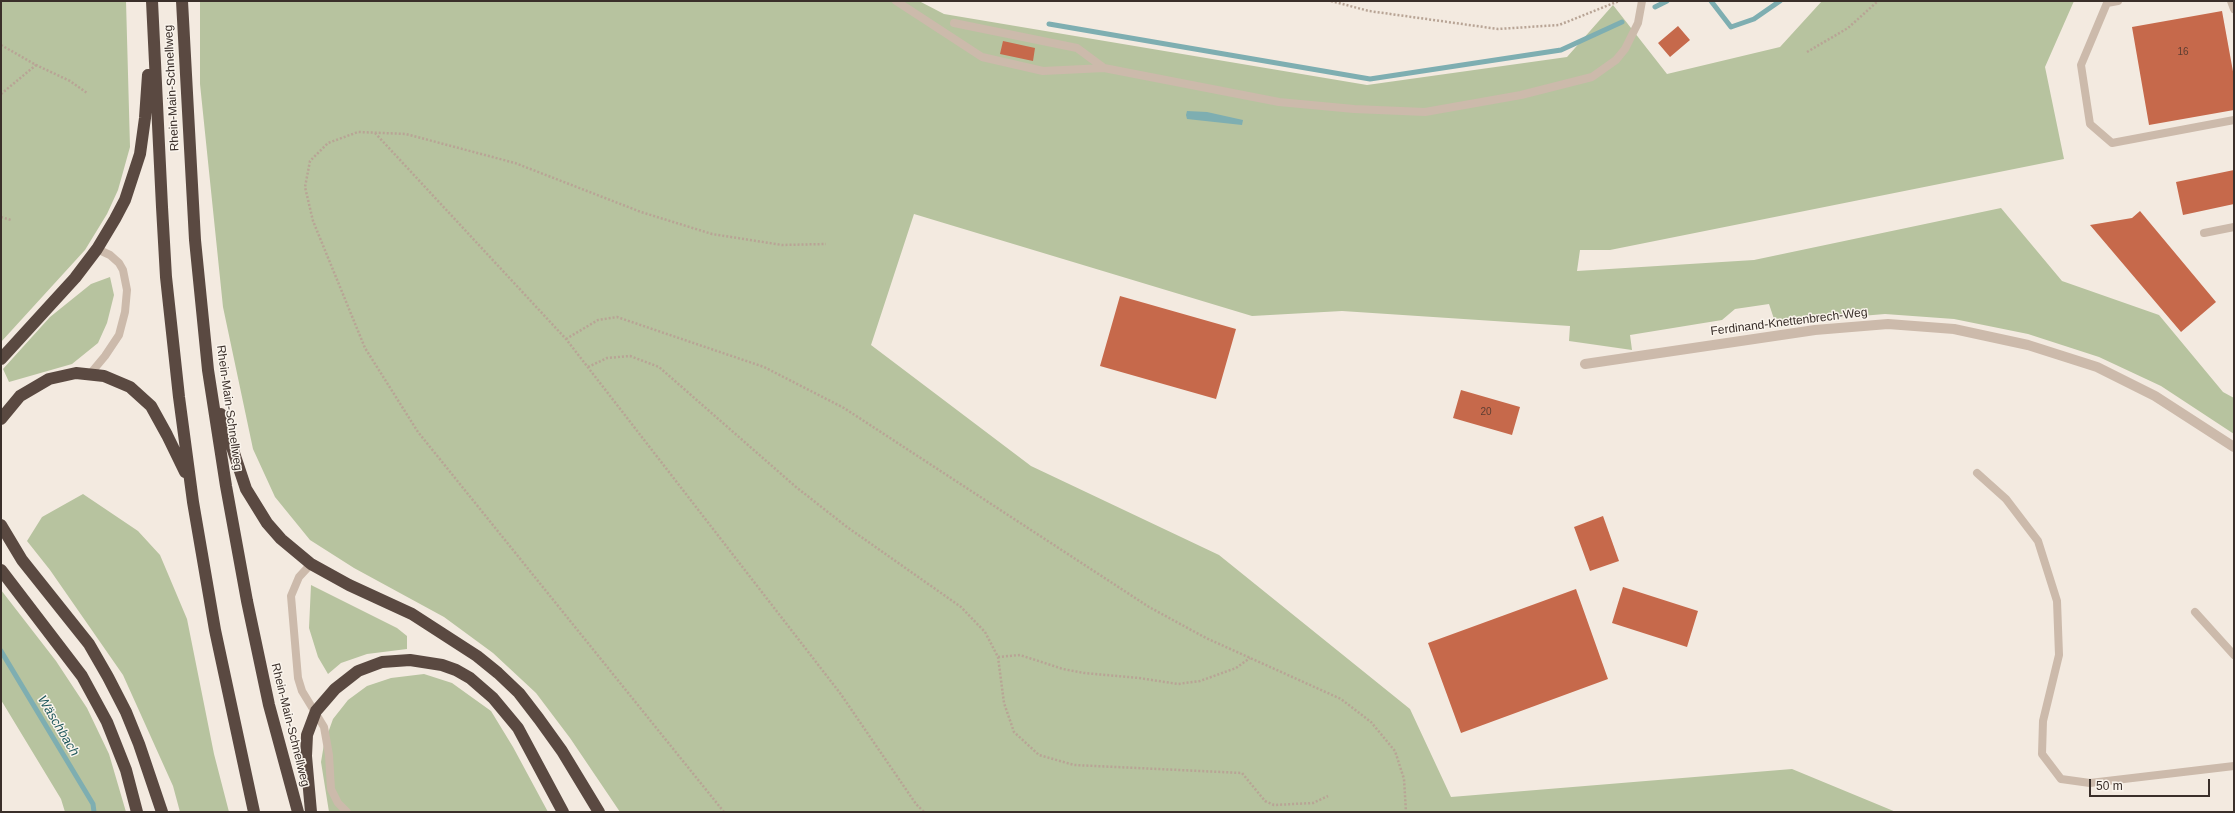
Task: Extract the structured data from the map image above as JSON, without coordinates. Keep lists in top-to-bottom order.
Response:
{
  "streets": {
    "highway": ["Rhein-Main-Schnellweg"],
    "street": ["Ferdinand-Knettenbrech-Weg"]
  },
  "water": ["Wäschbach"],
  "house_numbers": ["16", "20"],
  "scale_bar": "50 m"
}
